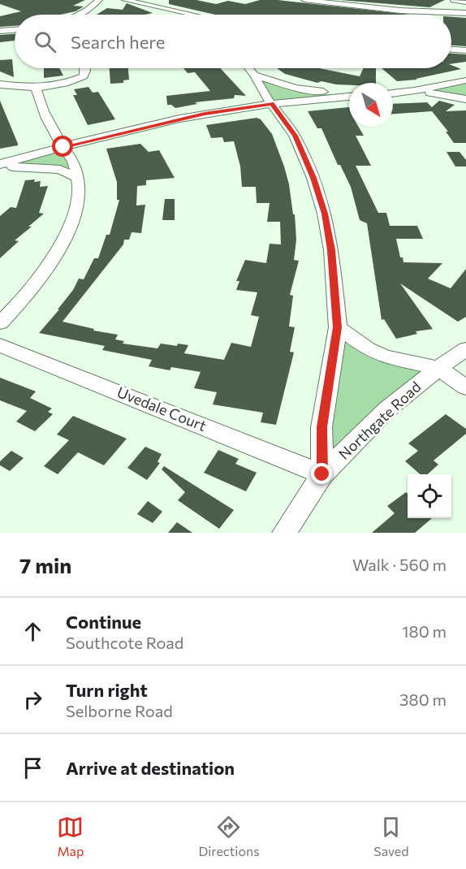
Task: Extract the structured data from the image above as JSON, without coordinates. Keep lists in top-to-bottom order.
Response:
{
  "streets": {
    "street": ["Uvedale Court", "Northgate Road"]
  },
  "crossings": [
    ["Uvedale Court", "Northgate Road"]
  ],
  "north": "bottom right",
  "page": {
    "search": "Search here",
    "heading": ["7 min", "Walk · 560 m"],
    "list": [
      ["Continue", "Southcote Road", "180 m"],
      ["Turn right", "Selborne Road", "380 m"],
      "Arrive at destination"
    ],
    "nav": ["Map", "Directions", "Saved"]
  }
}
